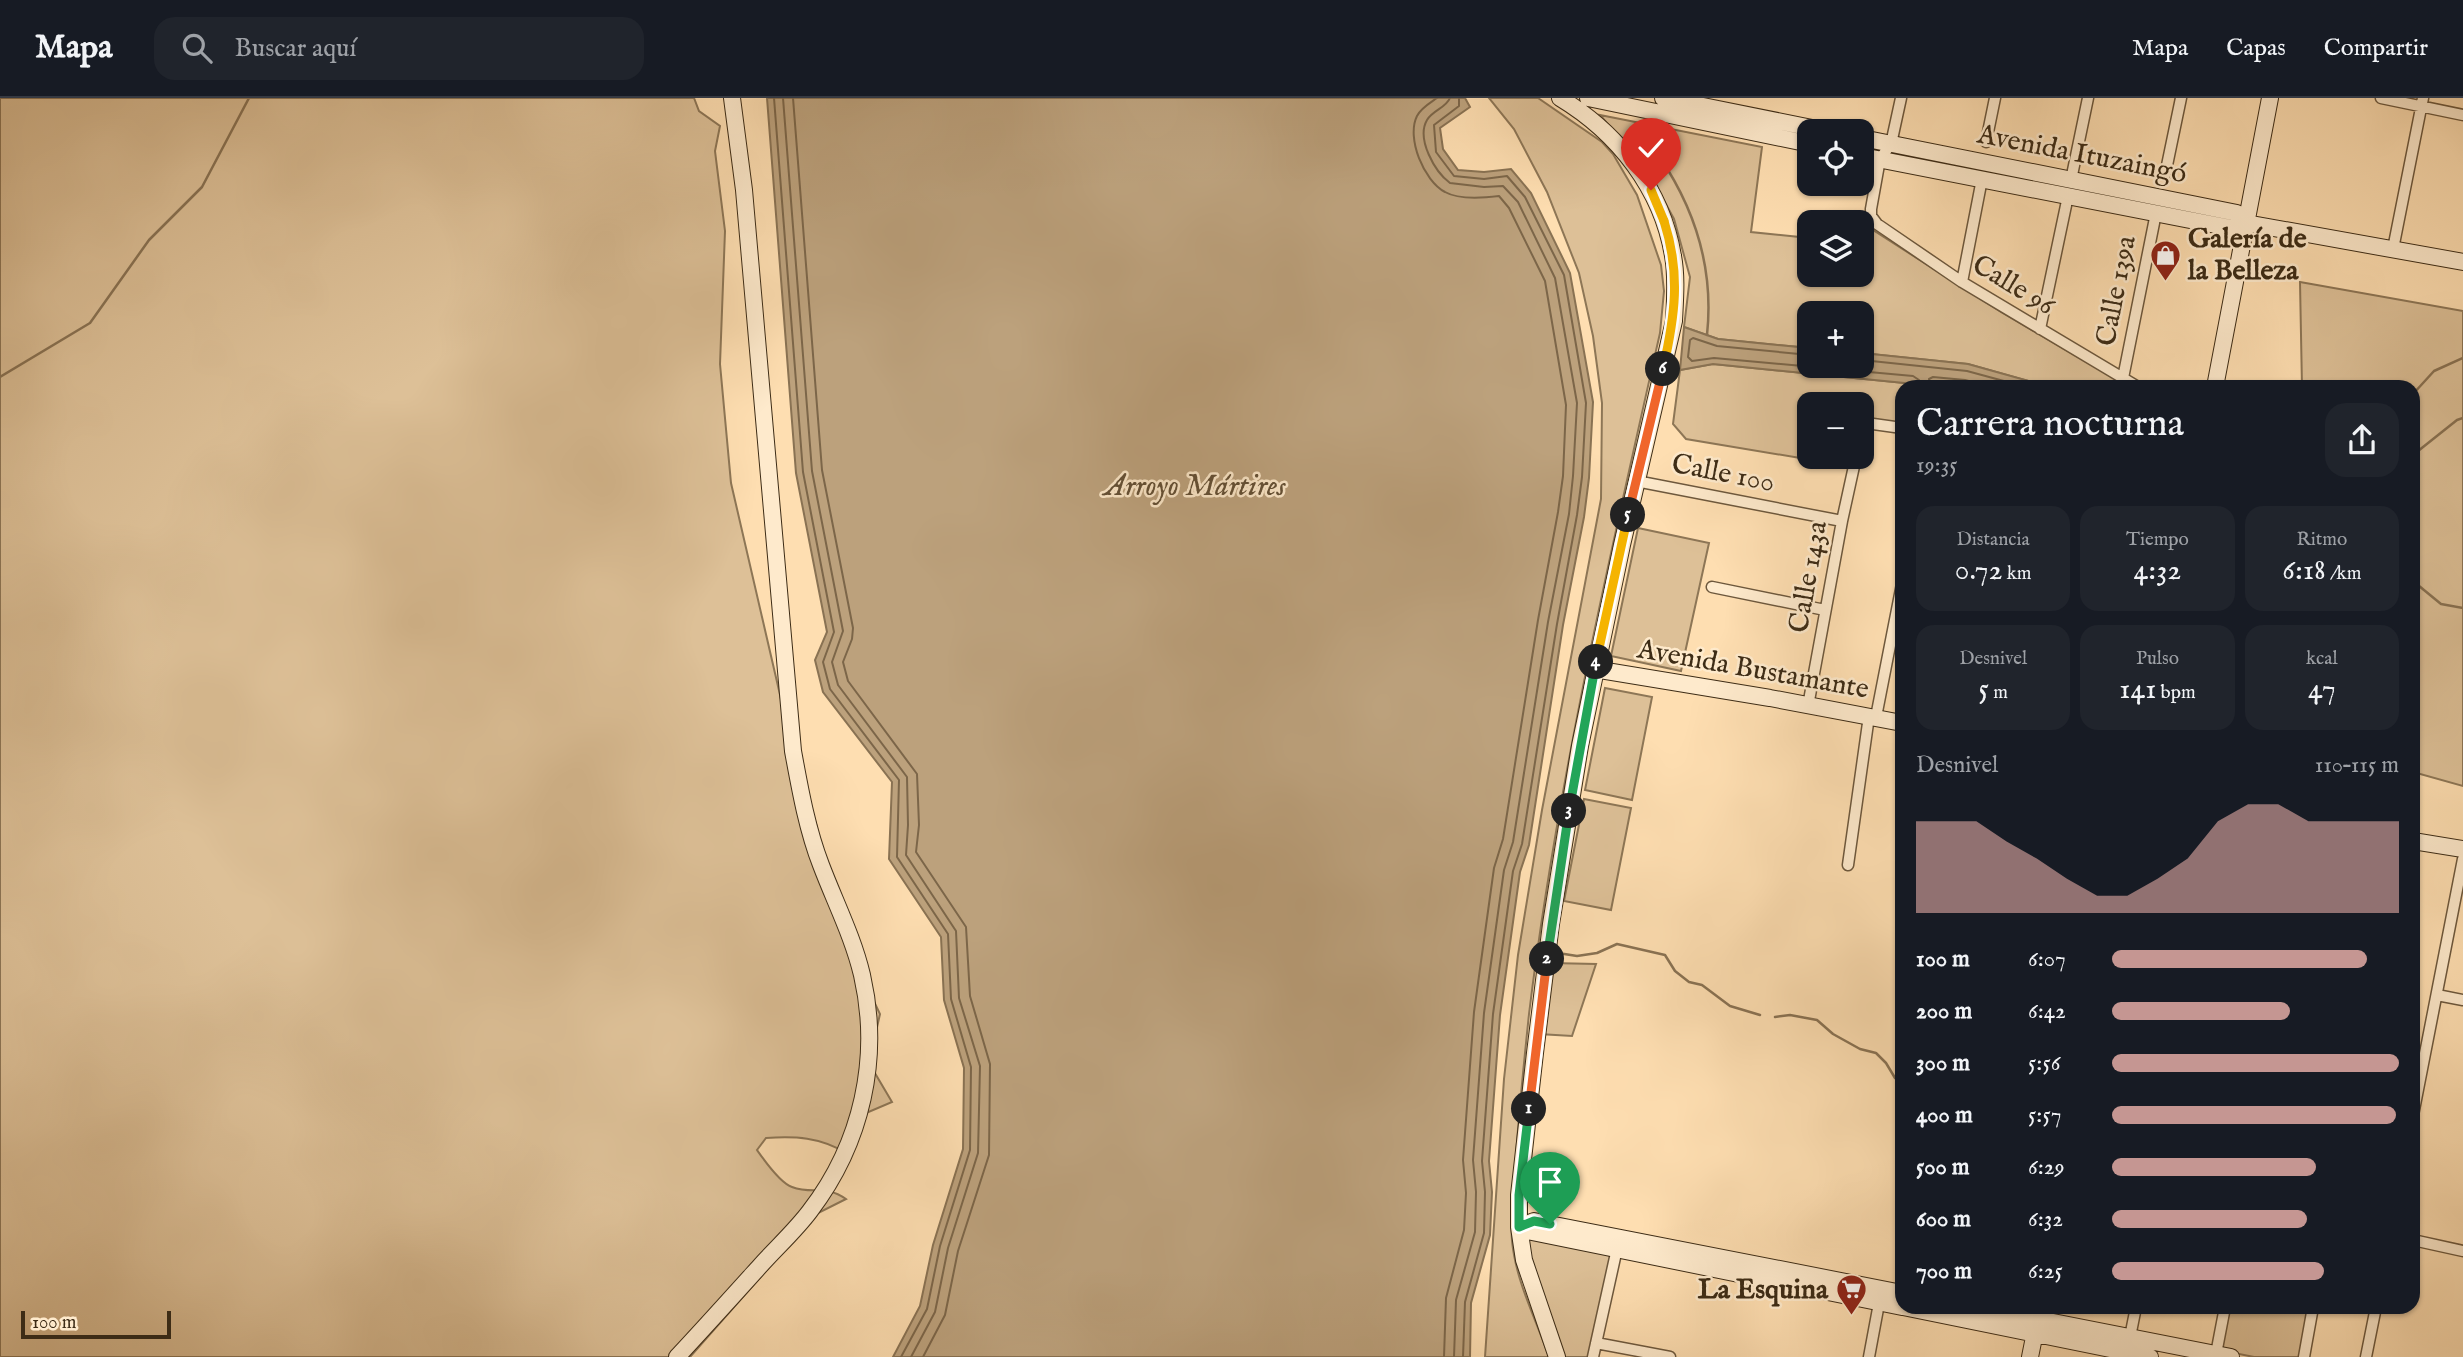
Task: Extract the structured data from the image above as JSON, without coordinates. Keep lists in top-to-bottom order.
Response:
{
  "streets": {
    "main road": ["Avenida Ituzaingó", "Avenida Bustamante"],
    "street": [
      "Calle 96",
      "Calle 139a",
      "Calle 100",
      "Calle 143a"
    ]
  },
  "crossings": [
    ["Avenida Ituzaingó", "Calle 96"],
    ["Avenida Ituzaingó", "Calle 139a"],
    ["Calle 96", "Calle 139a"],
    ["Calle 100", "Calle 143a"],
    ["Calle 143a", "Avenida Bustamante"]
  ],
  "water": ["Arroyo Mártires"],
  "places": {
    "shop": ["Galería de la Belleza"],
    "supermarket": ["La Esquina"]
  },
  "scale_bar": "100 m",
  "page": {
    "header": "Mapa",
    "search": "Buscar aquí",
    "nav": ["Mapa", "Capas", "Compartir"],
    "map_buttons": ["+", "−"],
    "pins": [
      "6",
      "5",
      "4",
      "3",
      "2",
      "1"
    ],
    "heading": ["Carrera nocturna", "19:35"],
    "stats": [
      ["Distancia", "0.72 km"],
      ["Tiempo", "4:32"],
      ["Ritmo", "6:18 /km"],
      ["Desnivel", "5 m"],
      ["Pulso", "141 bpm"],
      ["kcal", "47"]
    ],
    "chart": ["Desnivel", "110–115 m"],
    "list": [
      {
        "name": "100 m",
        "note": "6:07"
      },
      {
        "name": "200 m",
        "note": "6:42"
      },
      {
        "name": "300 m",
        "note": "5:56"
      },
      {
        "name": "400 m",
        "note": "5:57"
      },
      {
        "name": "500 m",
        "note": "6:29"
      },
      {
        "name": "600 m",
        "note": "6:32"
      },
      {
        "name": "700 m",
        "note": "6:25"
      }
    ],
    "scale": "100 m"
  }
}
